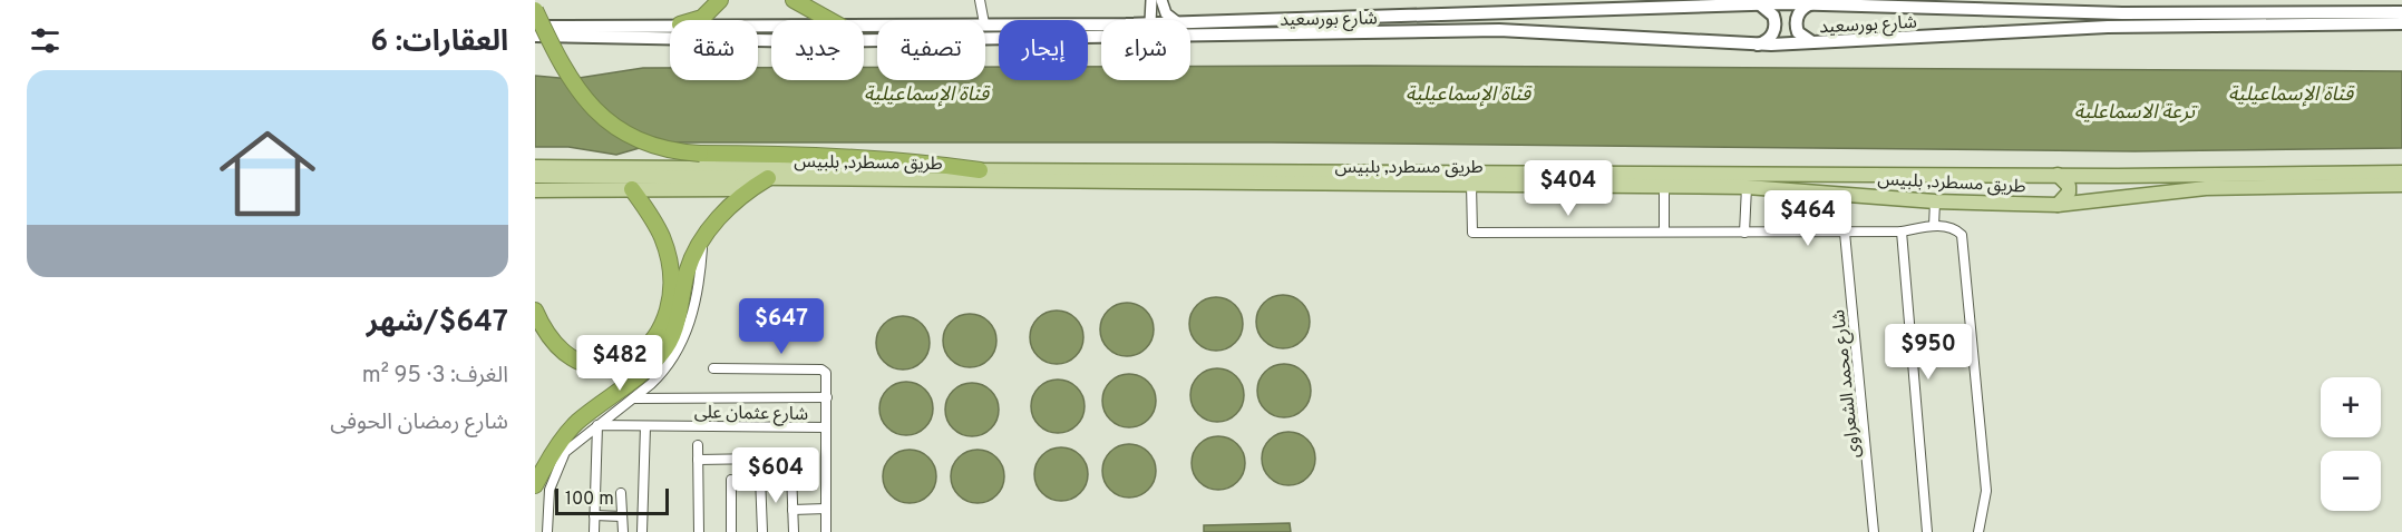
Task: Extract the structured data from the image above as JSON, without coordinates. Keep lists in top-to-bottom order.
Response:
{
  "streets": {
    "main road": ["شارع بورسعيد", "طريق مسطرد, بلبيس"],
    "street": ["شارع محمد الشعراوى", "شارع عثمان على"]
  },
  "water": ["قناة الإسماعيلية", "ترعة الاسماعلية"],
  "scale_bar": "100 m",
  "page": {
    "heading": "العقارات: 6",
    "chip": [
      "شراء",
      "إيجار",
      "تصفية",
      "جديد",
      "شقة"
    ],
    "list": [
      {
        "name": "$647/شهر",
        "note": "الغرف: 3 · 95 m² · شارع رمضان الحوفى"
      }
    ],
    "price": [
      "$404",
      "$464",
      "$647",
      "$950",
      "$482",
      "$604"
    ],
    "map_buttons": ["+", "−"],
    "scale": "100 m"
  }
}
